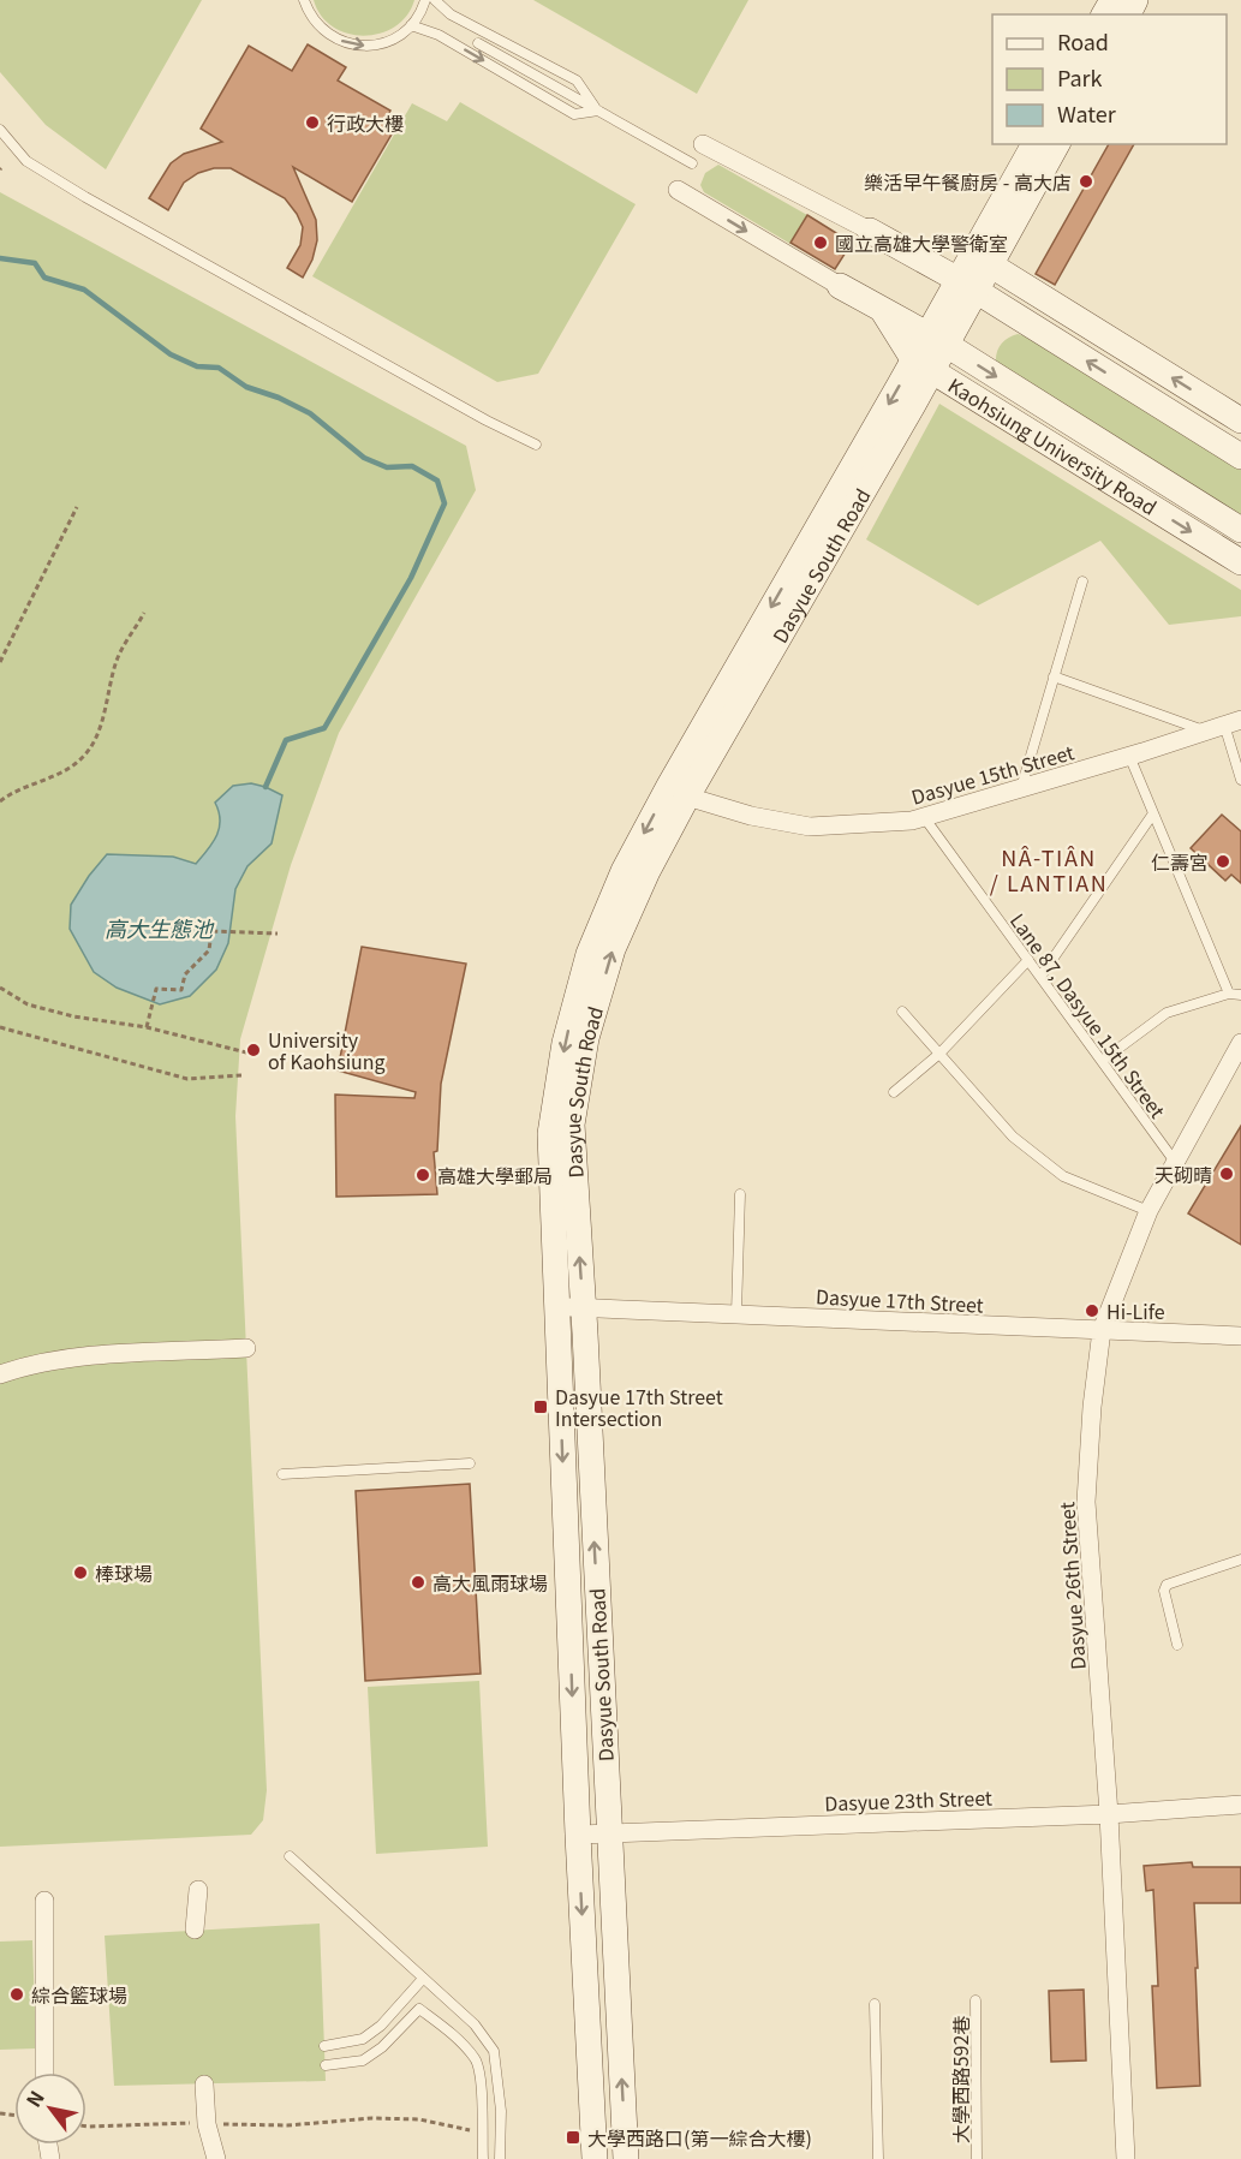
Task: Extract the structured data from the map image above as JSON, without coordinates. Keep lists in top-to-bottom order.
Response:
{
  "streets": {
    "street": [
      "Kaohsiung University Road",
      "Dasyue South Road",
      "Dasyue 15th Street",
      "Dasyue 17th Street",
      "Dasyue 26th Street",
      "Dasyue 23th Street"
    ],
    "lane": ["Lane 87, Dasyue 15th Street", "大學西路592巷"]
  },
  "crossings": [
    ["Kaohsiung University Road", "Dasyue South Road"],
    ["Dasyue South Road", "Dasyue 15th Street"],
    ["Dasyue South Road", "Dasyue 17th Street"],
    ["Dasyue South Road", "Dasyue 23th Street"],
    ["Dasyue 15th Street", "Lane 87, Dasyue 15th Street"],
    ["Lane 87, Dasyue 15th Street", "Dasyue 26th Street"],
    ["Dasyue 17th Street", "Dasyue 26th Street"],
    ["Dasyue 26th Street", "Dasyue 23th Street"]
  ],
  "districts": ["NÂ-TIÂN / LANTIAN"],
  "water": ["高大生態池"],
  "places": {
    "other": [
      "行政大樓",
      "樂活早午餐廚房 - 高大店",
      "國立高雄大學警衛室",
      "仁壽宮",
      "University of Kaohsiung",
      "天砌晴",
      "高雄大學郵局",
      "Hi-Life",
      "棒球場",
      "高大風雨球場",
      "綜合籃球場"
    ],
    "transit": ["Dasyue 17th Street Intersection", "大學西路口(第一綜合大樓)"]
  },
  "legend": ["Road", "Park", "Water"],
  "north": "top left"
}
